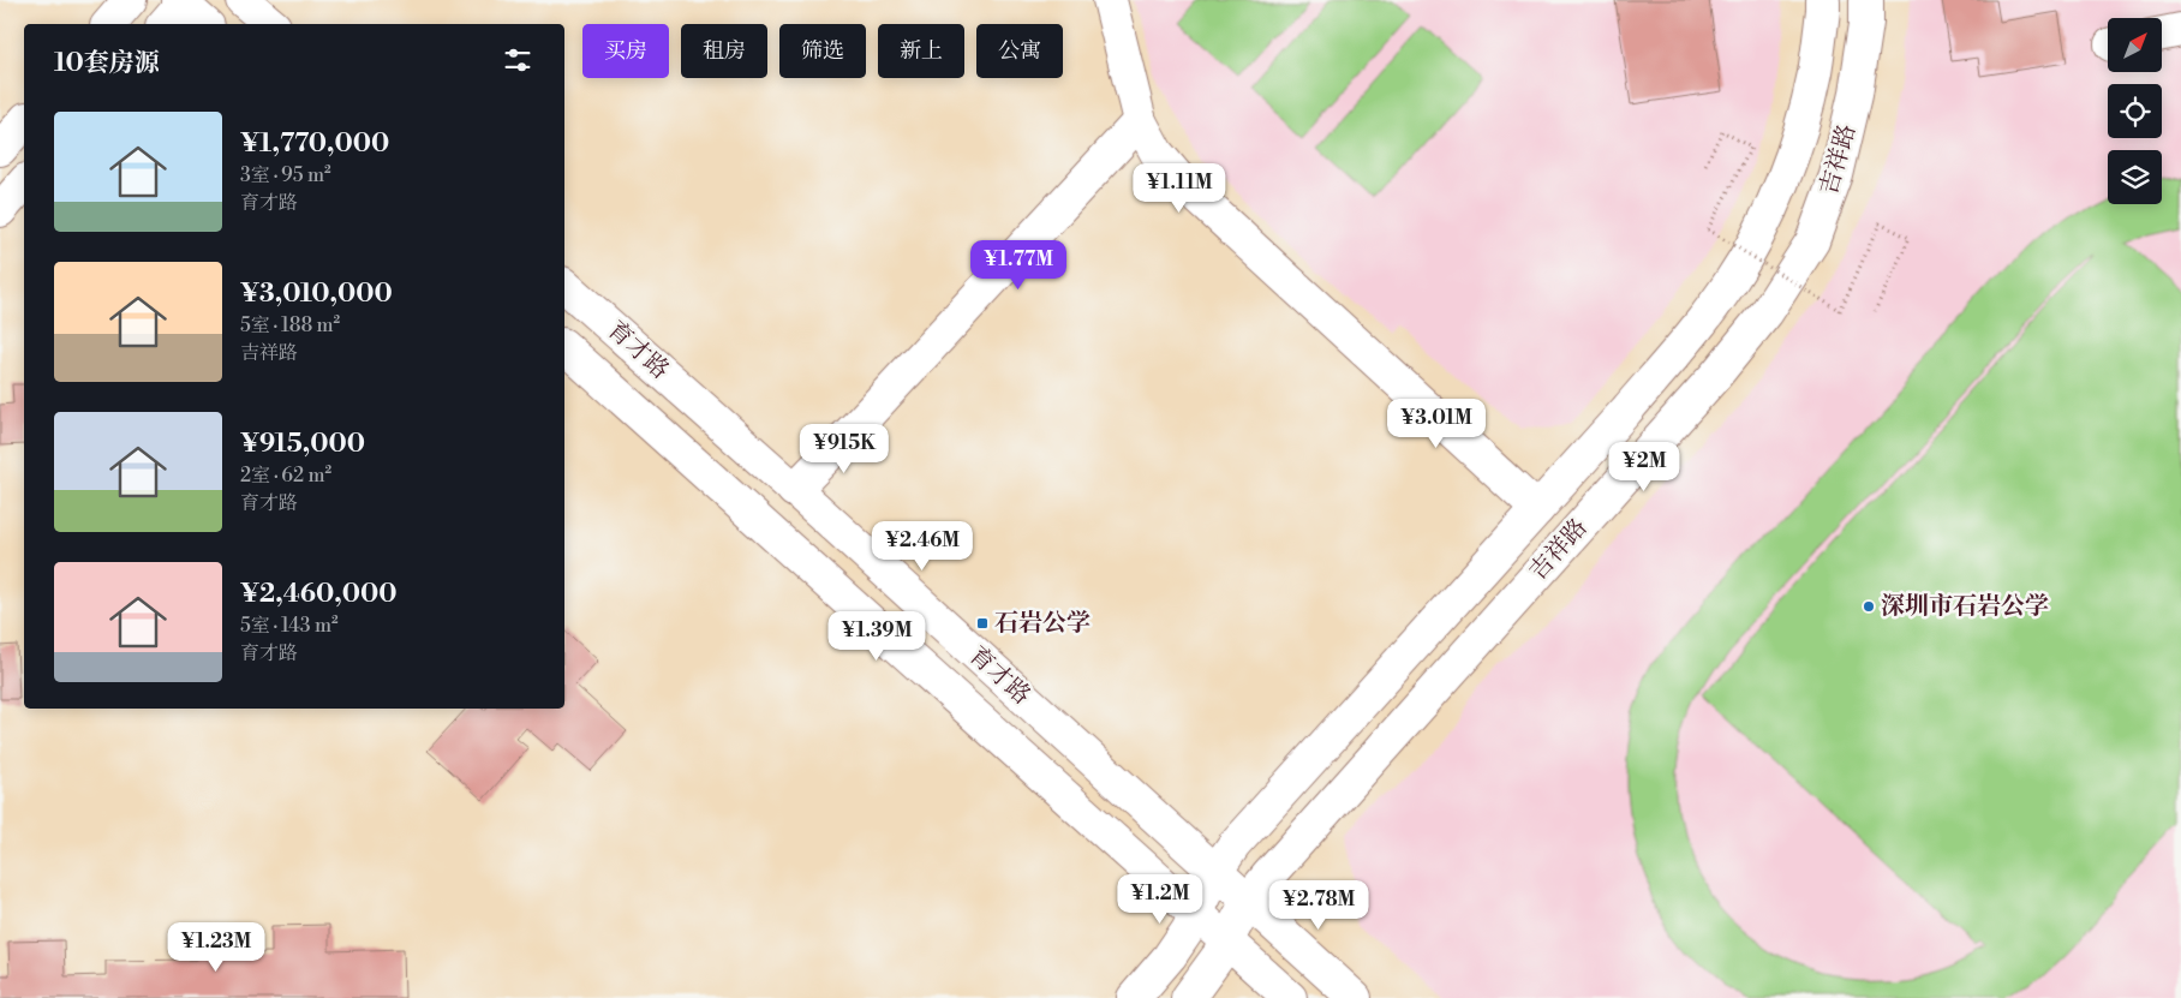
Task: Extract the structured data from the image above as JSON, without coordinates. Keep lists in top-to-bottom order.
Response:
{
  "streets": {
    "street": ["吉祥路", "育才路"]
  },
  "crossings": [
    ["吉祥路", "育才路"]
  ],
  "places": {
    "other": ["深圳市石岩公学"],
    "transit": ["石岩公学"]
  },
  "north": "top right",
  "page": {
    "chip": [
      "买房",
      "租房",
      "筛选",
      "新上",
      "公寓"
    ],
    "heading": "10套房源",
    "list": [
      {
        "name": "¥1,770,000",
        "note": "3室 · 95 m² · 育才路"
      },
      {
        "name": "¥3,010,000",
        "note": "5室 · 188 m² · 吉祥路"
      },
      {
        "name": "¥915,000",
        "note": "2室 · 62 m² · 育才路"
      },
      {
        "name": "¥2,460,000",
        "note": "5室 · 143 m² · 育才路"
      }
    ],
    "price": [
      "¥1.11M",
      "¥1.77M",
      "¥3.01M",
      "¥915K",
      "¥2M",
      "¥2.46M",
      "¥1.39M",
      "¥1.2M",
      "¥2.78M",
      "¥1.23M"
    ]
  }
}
